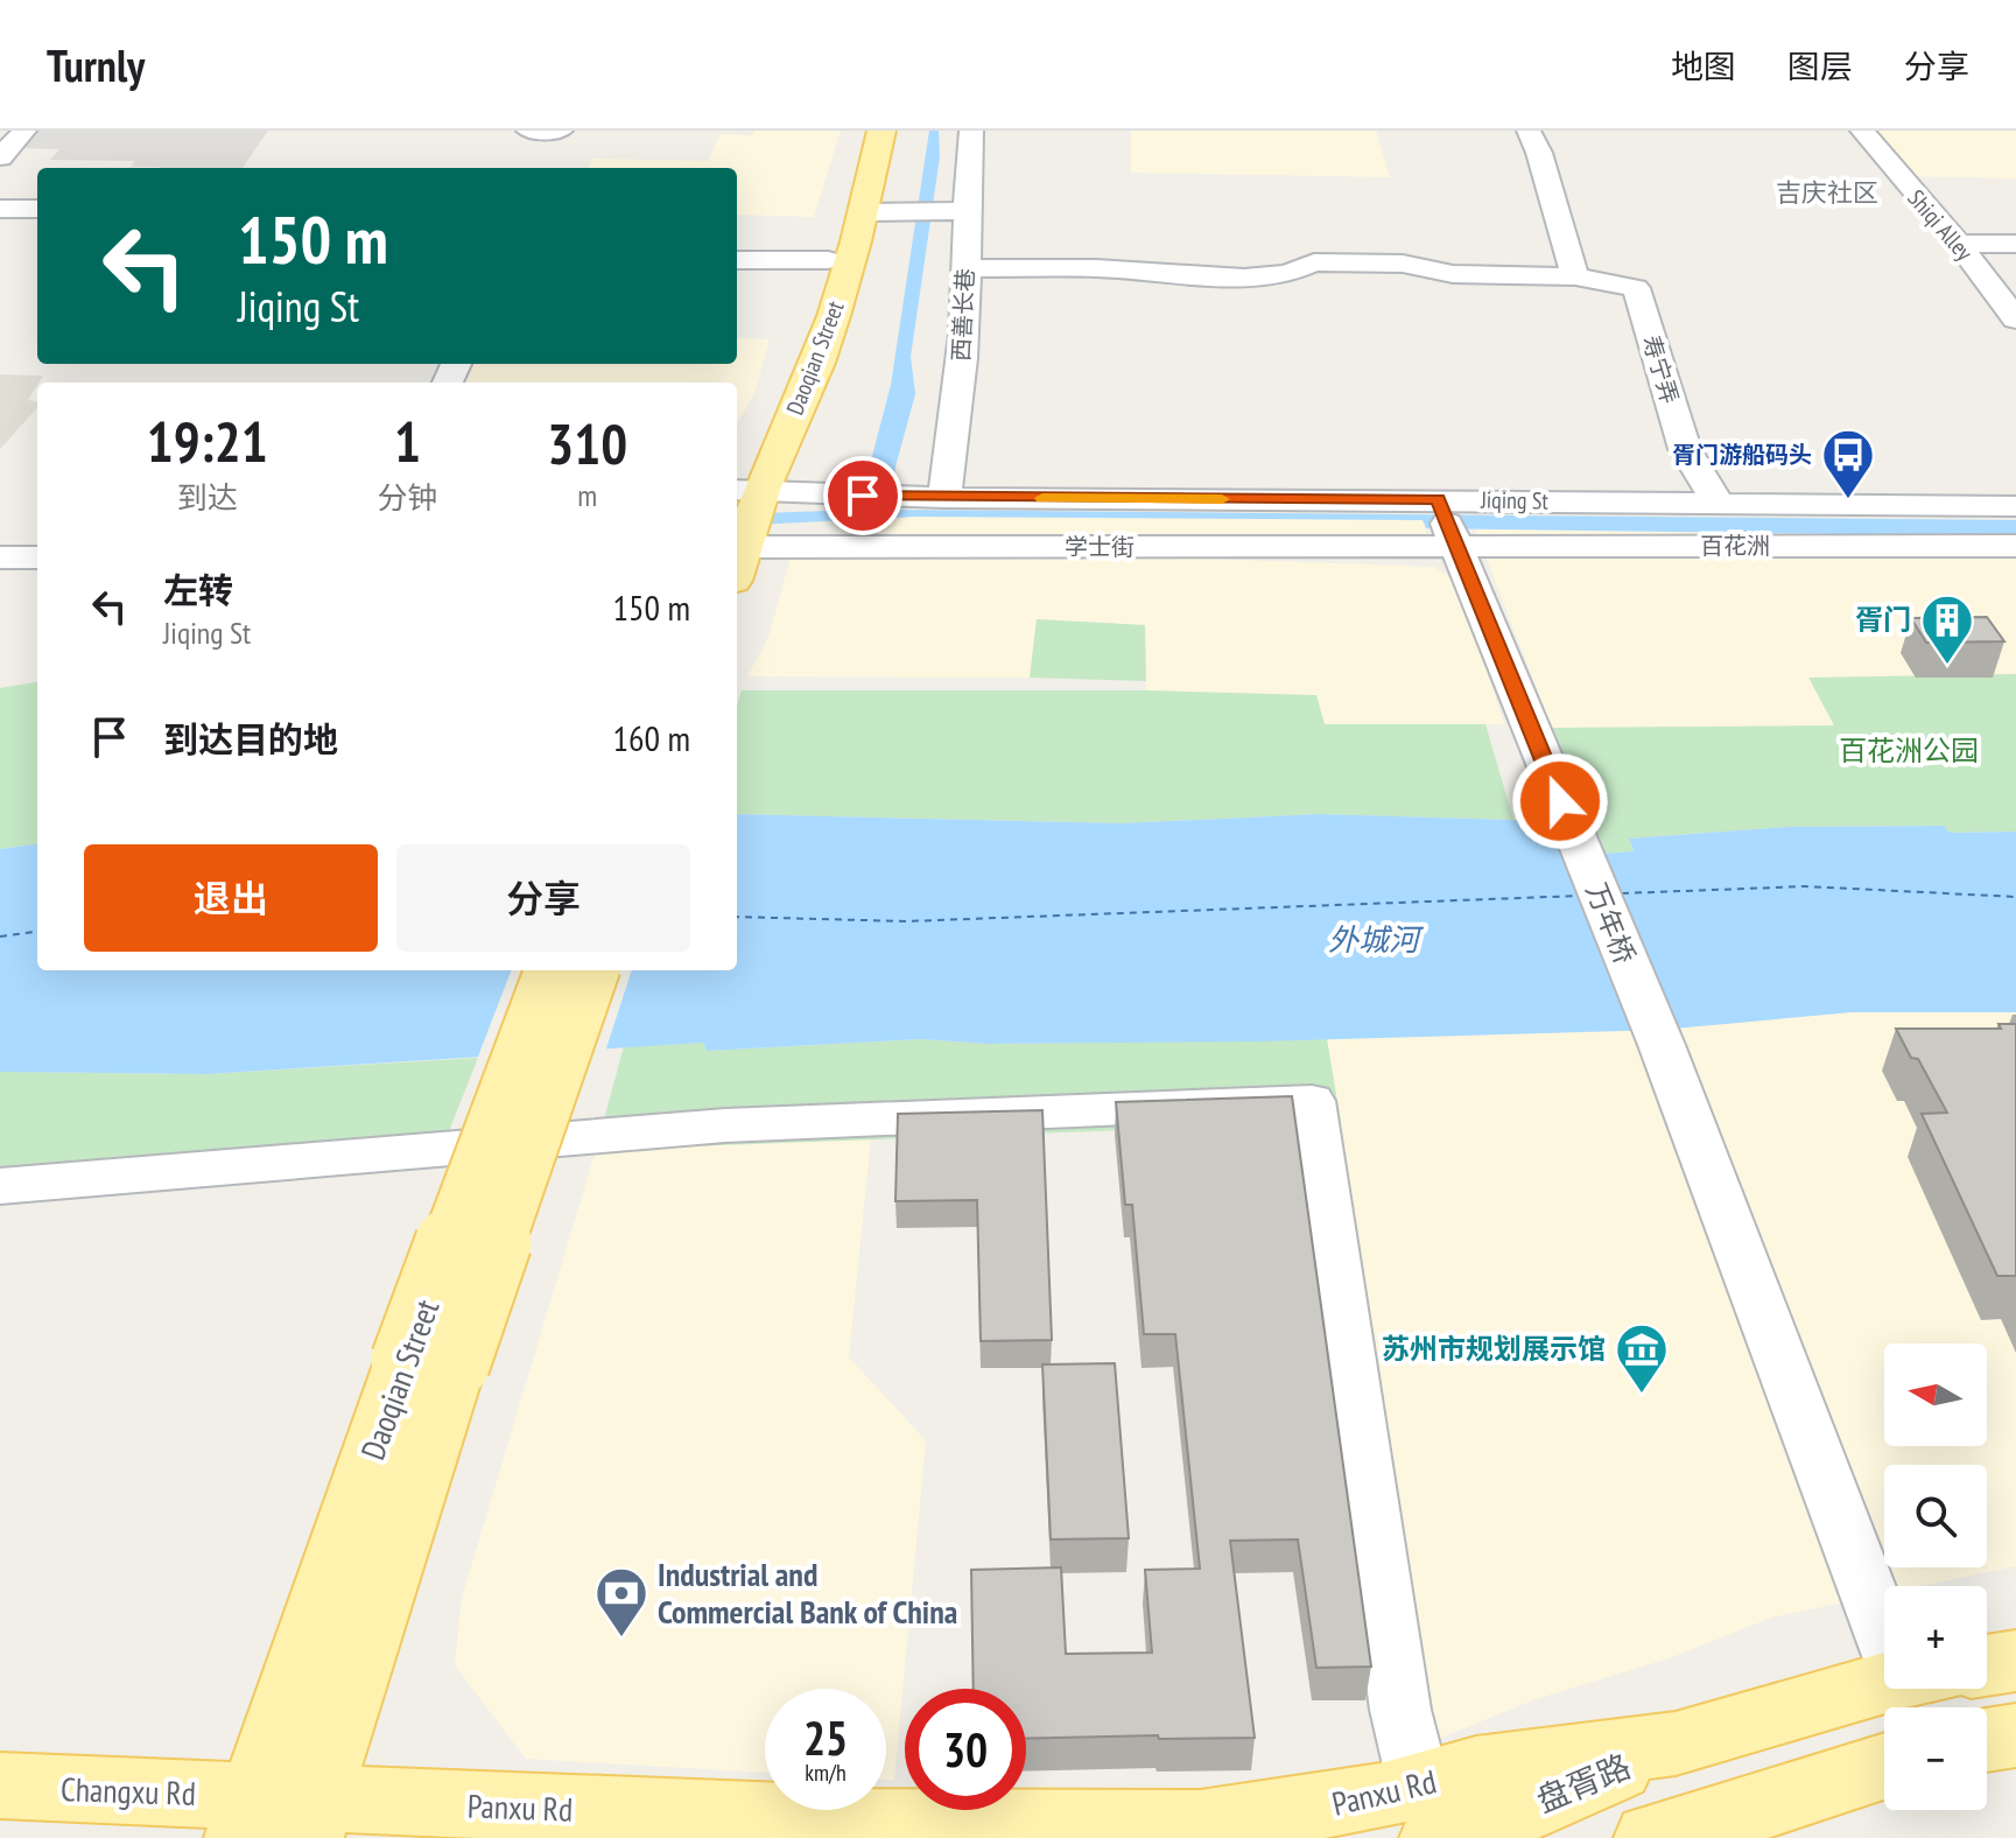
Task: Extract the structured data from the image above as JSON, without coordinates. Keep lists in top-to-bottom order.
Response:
{
  "streets": {
    "main road": [
      "Daoqian Street",
      "盘胥路",
      "Changxu Rd",
      "Panxu Rd"
    ],
    "street": [
      "Shiqi Alley",
      "西善长巷",
      "寿宁弄",
      "Jiqing St",
      "百花洲",
      "学士街",
      "万年桥"
    ]
  },
  "crossings": [
    ["西善长巷", "Jiqing St"],
    ["Daoqian Street", "Jiqing St"],
    ["Daoqian Street", "学士街"],
    ["Daoqian Street", "Changxu Rd"],
    ["Daoqian Street", "Panxu Rd"],
    ["寿宁弄", "Jiqing St"],
    ["Jiqing St", "百花洲"],
    ["Jiqing St", "学士街"],
    ["Jiqing St", "万年桥"],
    ["百花洲", "学士街"],
    ["百花洲", "万年桥"],
    ["学士街", "万年桥"],
    ["盘胥路", "Panxu Rd"],
    ["Changxu Rd", "Panxu Rd"]
  ],
  "districts": ["吉庆社区"],
  "water": ["外城河"],
  "parks": ["百花洲公园"],
  "places": {
    "bus stop": ["胥门游船码头"],
    "building": ["胥门"],
    "museum": ["苏州市规划展示馆"],
    "bank": ["Industrial and Commercial Bank of China"]
  },
  "north": "left",
  "page": {
    "header": "Turnly",
    "nav": ["地图", "图层", "分享"],
    "turn": ["150 m", "Jiqing St"],
    "eta": [
      "19:21",
      "到达",
      "1",
      "分钟",
      "310",
      "m"
    ],
    "list": [
      {
        "name": "左转",
        "note": "Jiqing St",
        "value": "150 m"
      },
      {
        "name": "到达目的地",
        "value": "160 m"
      }
    ],
    "buttons": ["退出", "分享"],
    "map_buttons": ["+", "−"],
    "speed": "25 km/h",
    "limit": "30"
  }
}
